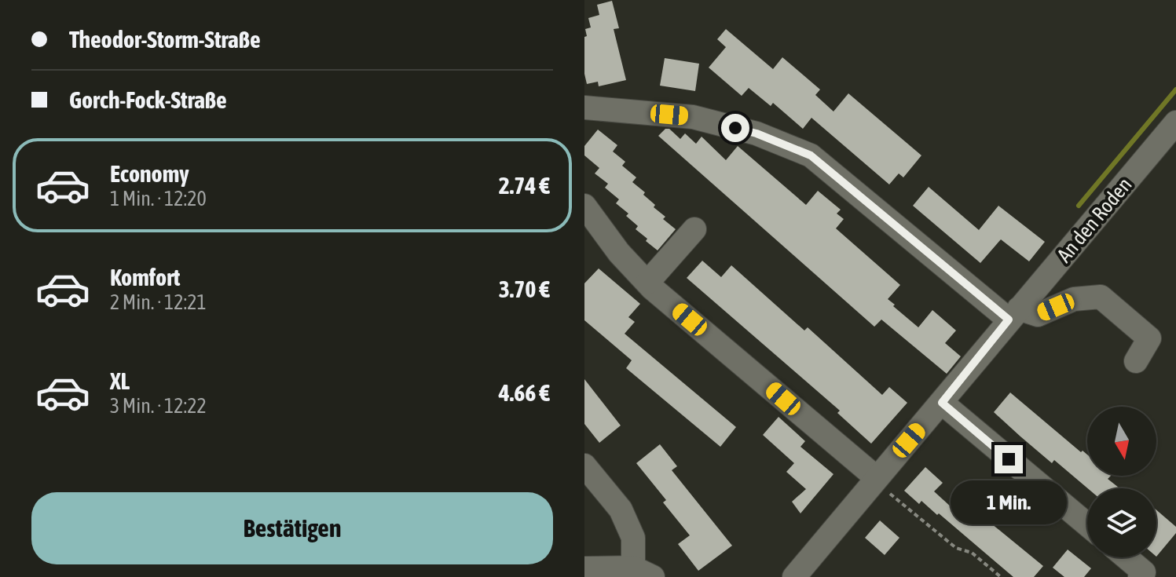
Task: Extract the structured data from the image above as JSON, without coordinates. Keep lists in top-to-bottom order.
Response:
{
  "streets": {
    "street": ["An den Roden"]
  },
  "north": "bottom",
  "page": {
    "banner": ["Theodor-Storm-Straße", "Gorch-Fock-Straße"],
    "list": [
      {
        "name": "Economy",
        "note": "1 Min. · 12:20",
        "value": "2.74 €"
      },
      {
        "name": "Komfort",
        "note": "2 Min. · 12:21",
        "value": "3.70 €"
      },
      {
        "name": "XL",
        "note": "3 Min. · 12:22",
        "value": "4.66 €"
      }
    ],
    "buttons": "Bestätigen",
    "bubble": "1 Min."
  }
}
